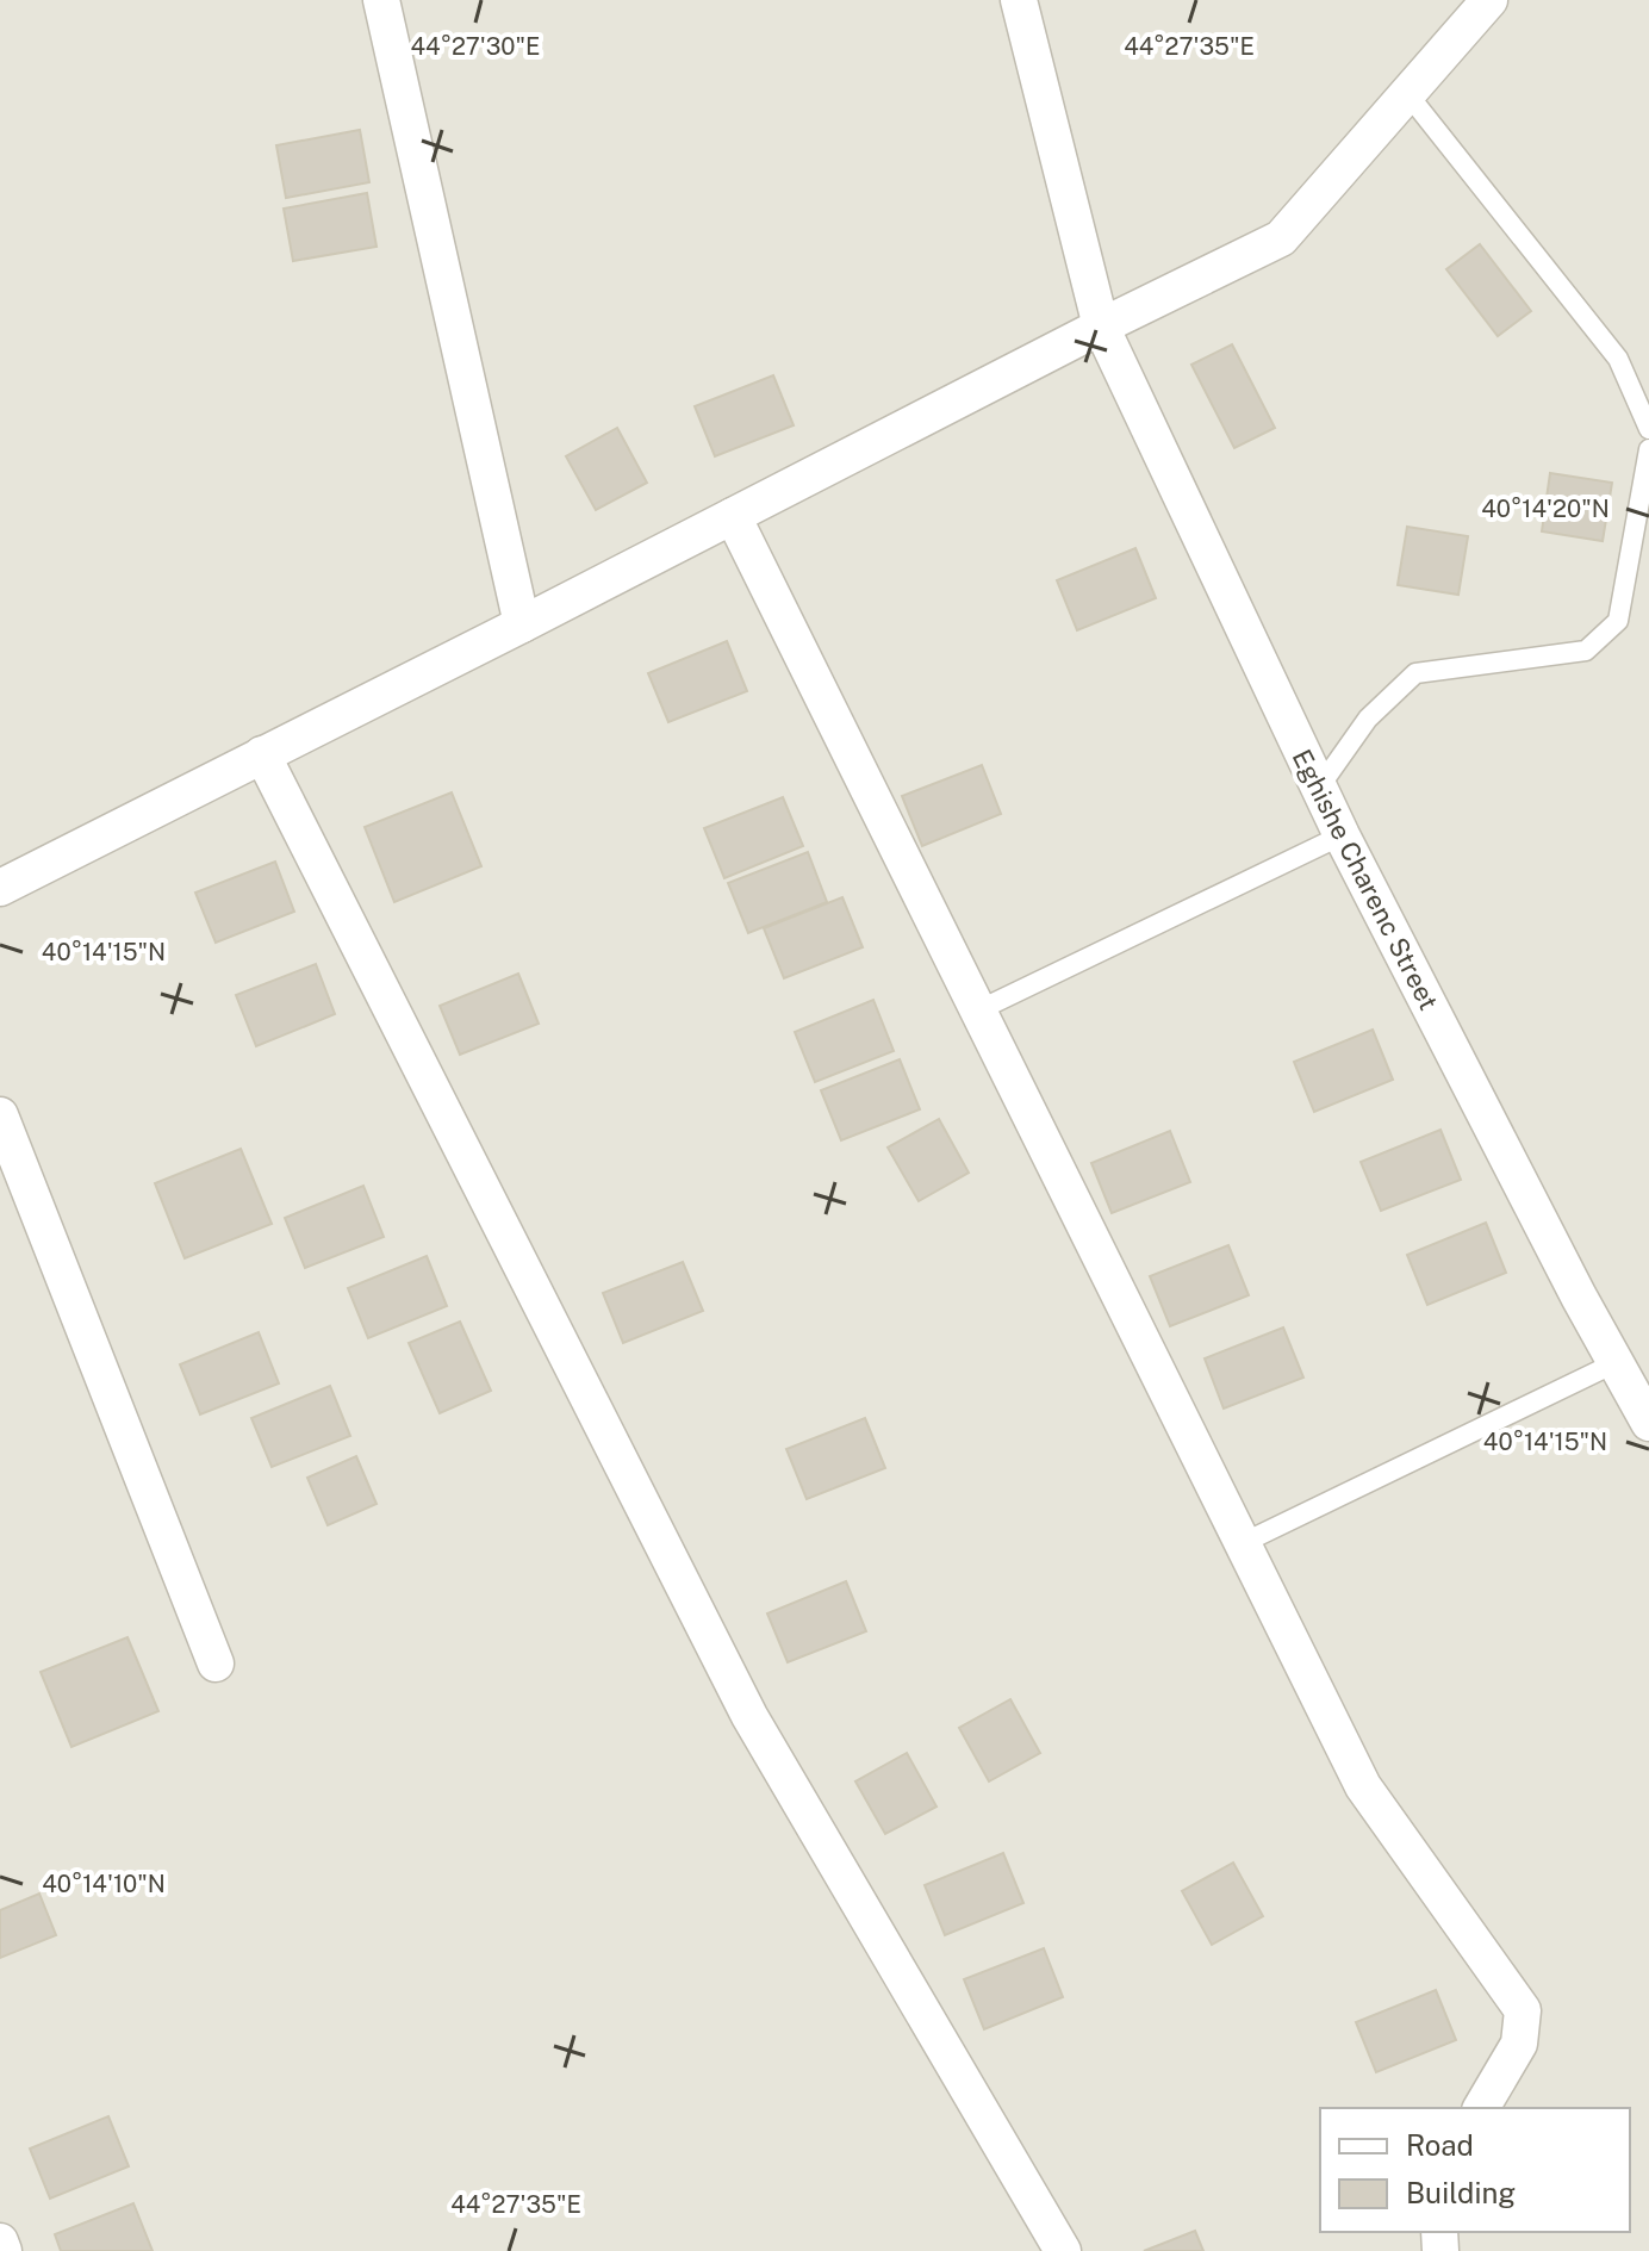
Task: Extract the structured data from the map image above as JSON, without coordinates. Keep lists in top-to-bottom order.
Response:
{
  "streets": {
    "street": ["Eghishe Charenc Street"]
  },
  "legend": ["Road", "Building"],
  "coordinates": [
    "44°27'30\"E",
    "44°27'35\"E",
    "40°14'20\"N",
    "40°14'15\"N",
    "40°14'10\"N"
  ]
}
